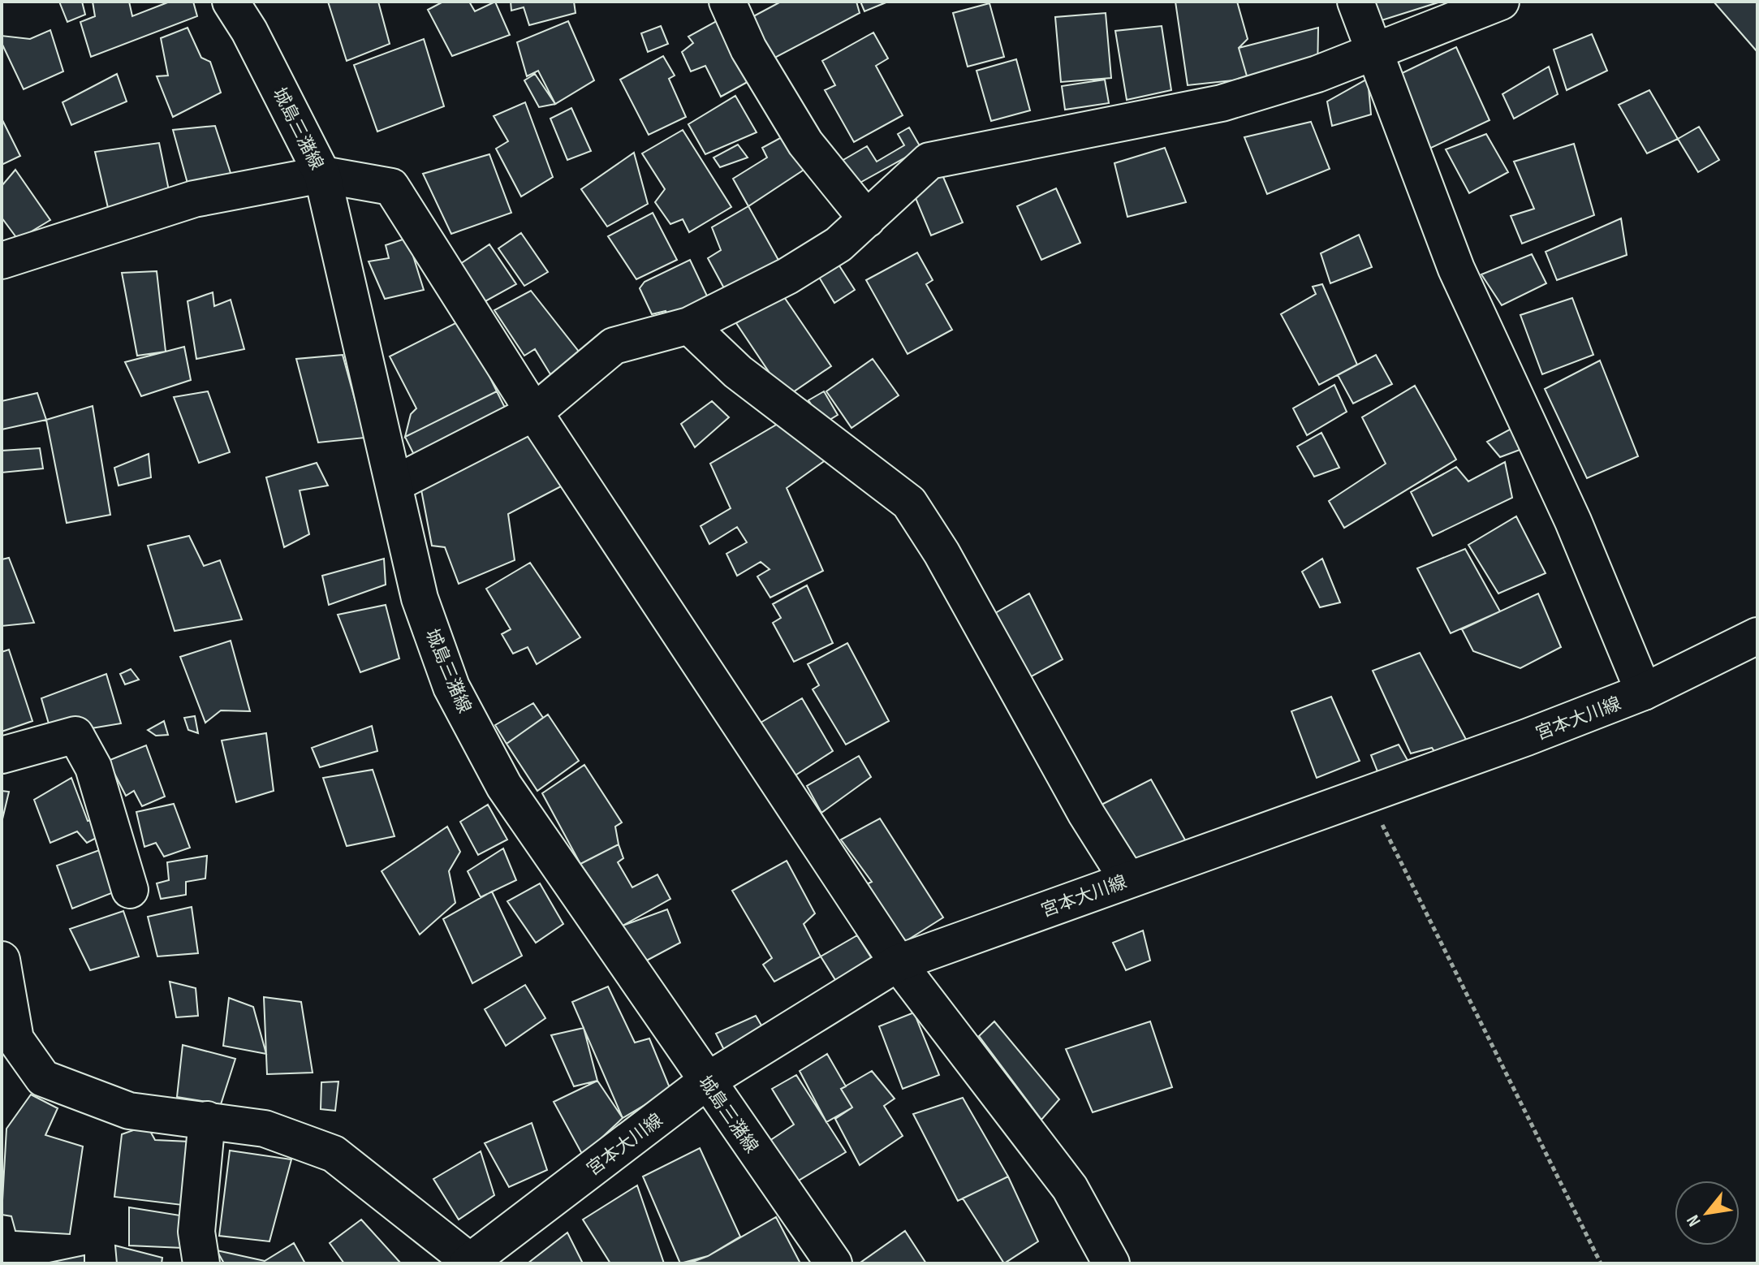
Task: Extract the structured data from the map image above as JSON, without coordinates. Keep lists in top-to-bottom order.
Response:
{
  "streets": {
    "street": ["城島三潴線", "宮本大川線"]
  },
  "crossings": [
    ["城島三潴線", "宮本大川線"]
  ],
  "north": "bottom left"
}
